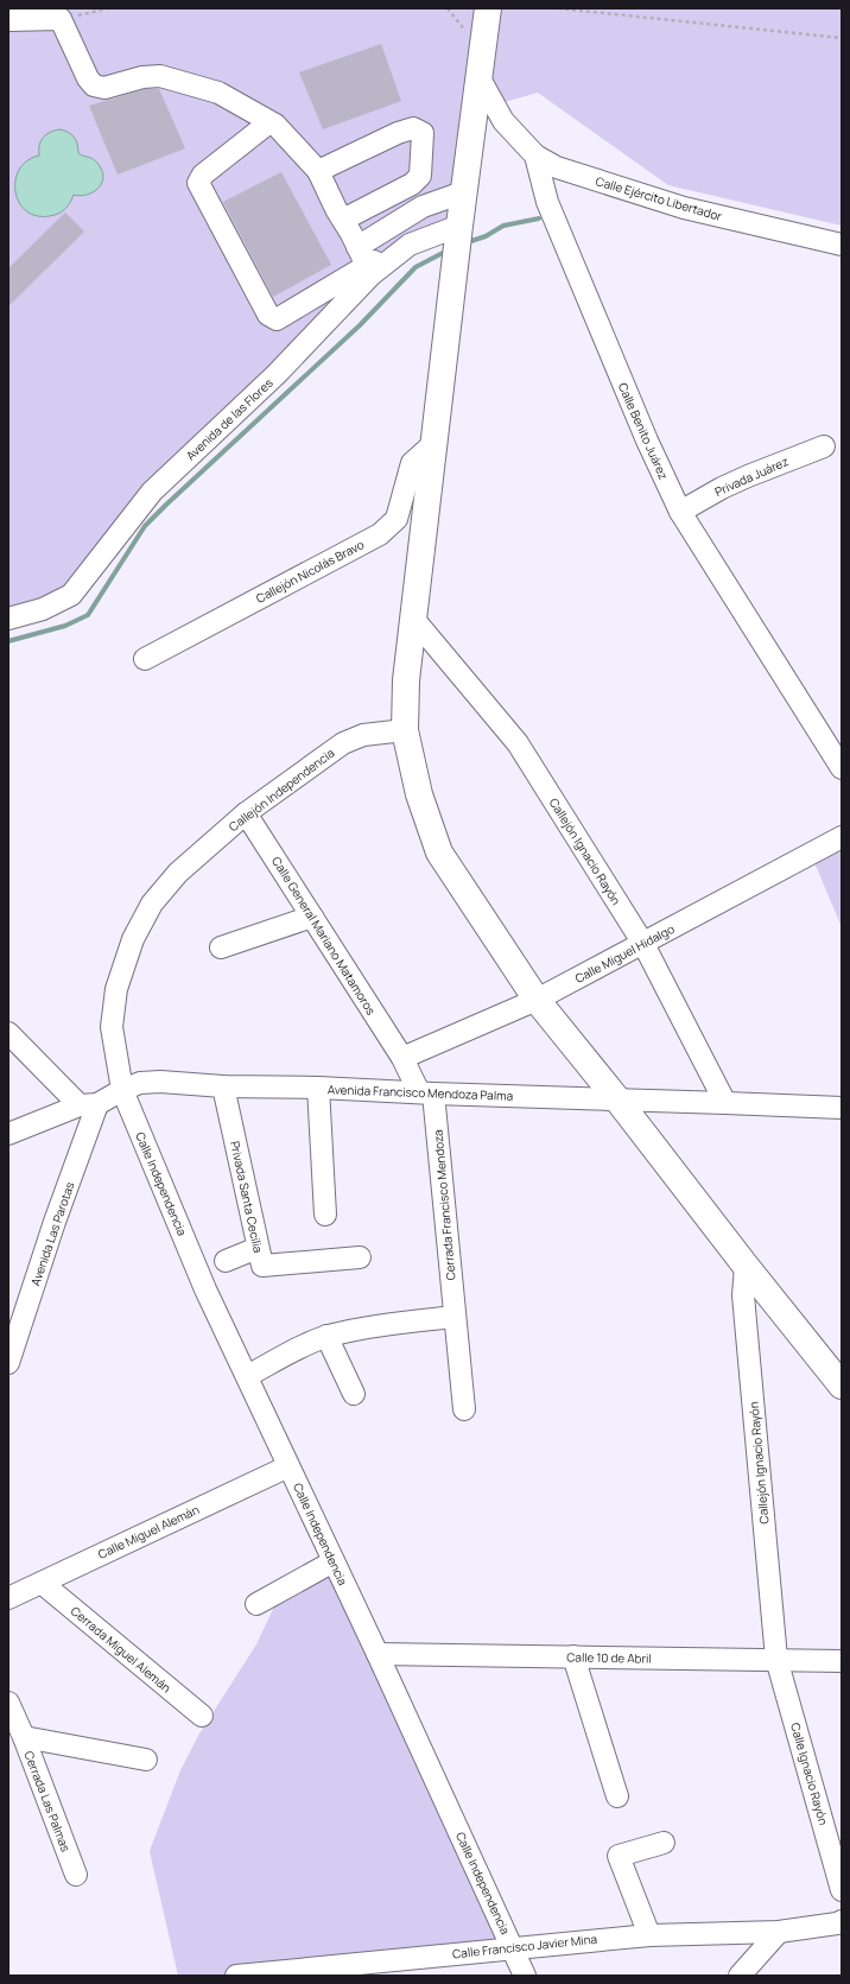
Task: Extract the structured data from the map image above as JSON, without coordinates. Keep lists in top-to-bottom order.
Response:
{
  "streets": {
    "street": [
      "Calle Ejército Libertador",
      "Avenida de las Flores",
      "Calle Benito Juárez",
      "Privada Juárez",
      "Callejón Nicolás Bravo",
      "Callejón Independencia",
      "Callejón Ignacio Rayón",
      "Calle General Mariano Matamoros",
      "Calle Miguel Hidalgo",
      "Avenida Francisco Mendoza Palma",
      "Calle Independencia",
      "Privada Santa Cecilia",
      "Cerrada Francisco Mendoza",
      "Avenida Las Parotas",
      "Calle Miguel Alemán",
      "Cerrada Miguel Alemán",
      "Calle 10 de Abril",
      "Calle Ignacio Rayón",
      "Cerrada Las Palmas",
      "Calle Francisco Javier Mina"
    ]
  },
  "crossings": [
    ["Calle Ejército Libertador", "Calle Benito Juárez"],
    ["Calle Benito Juárez", "Privada Juárez"],
    ["Callejón Independencia", "Calle General Mariano Matamoros"],
    ["Callejón Independencia", "Avenida Francisco Mendoza Palma"],
    ["Callejón Independencia", "Calle Independencia"],
    ["Callejón Ignacio Rayón", "Calle Miguel Hidalgo"],
    ["Callejón Ignacio Rayón", "Avenida Francisco Mendoza Palma"],
    ["Callejón Ignacio Rayón", "Calle 10 de Abril"],
    ["Callejón Ignacio Rayón", "Calle Ignacio Rayón"],
    ["Calle General Mariano Matamoros", "Calle Miguel Hidalgo"],
    ["Calle General Mariano Matamoros", "Avenida Francisco Mendoza Palma"],
    ["Calle General Mariano Matamoros", "Cerrada Francisco Mendoza"],
    ["Avenida Francisco Mendoza Palma", "Calle Independencia"],
    ["Avenida Francisco Mendoza Palma", "Privada Santa Cecilia"],
    ["Avenida Francisco Mendoza Palma", "Cerrada Francisco Mendoza"],
    ["Avenida Francisco Mendoza Palma", "Avenida Las Parotas"],
    ["Calle Independencia", "Calle Miguel Alemán"],
    ["Calle Independencia", "Calle 10 de Abril"],
    ["Calle Independencia", "Calle Francisco Javier Mina"],
    ["Calle Miguel Alemán", "Cerrada Miguel Alemán"],
    ["Calle 10 de Abril", "Calle Ignacio Rayón"]
  ]
}
